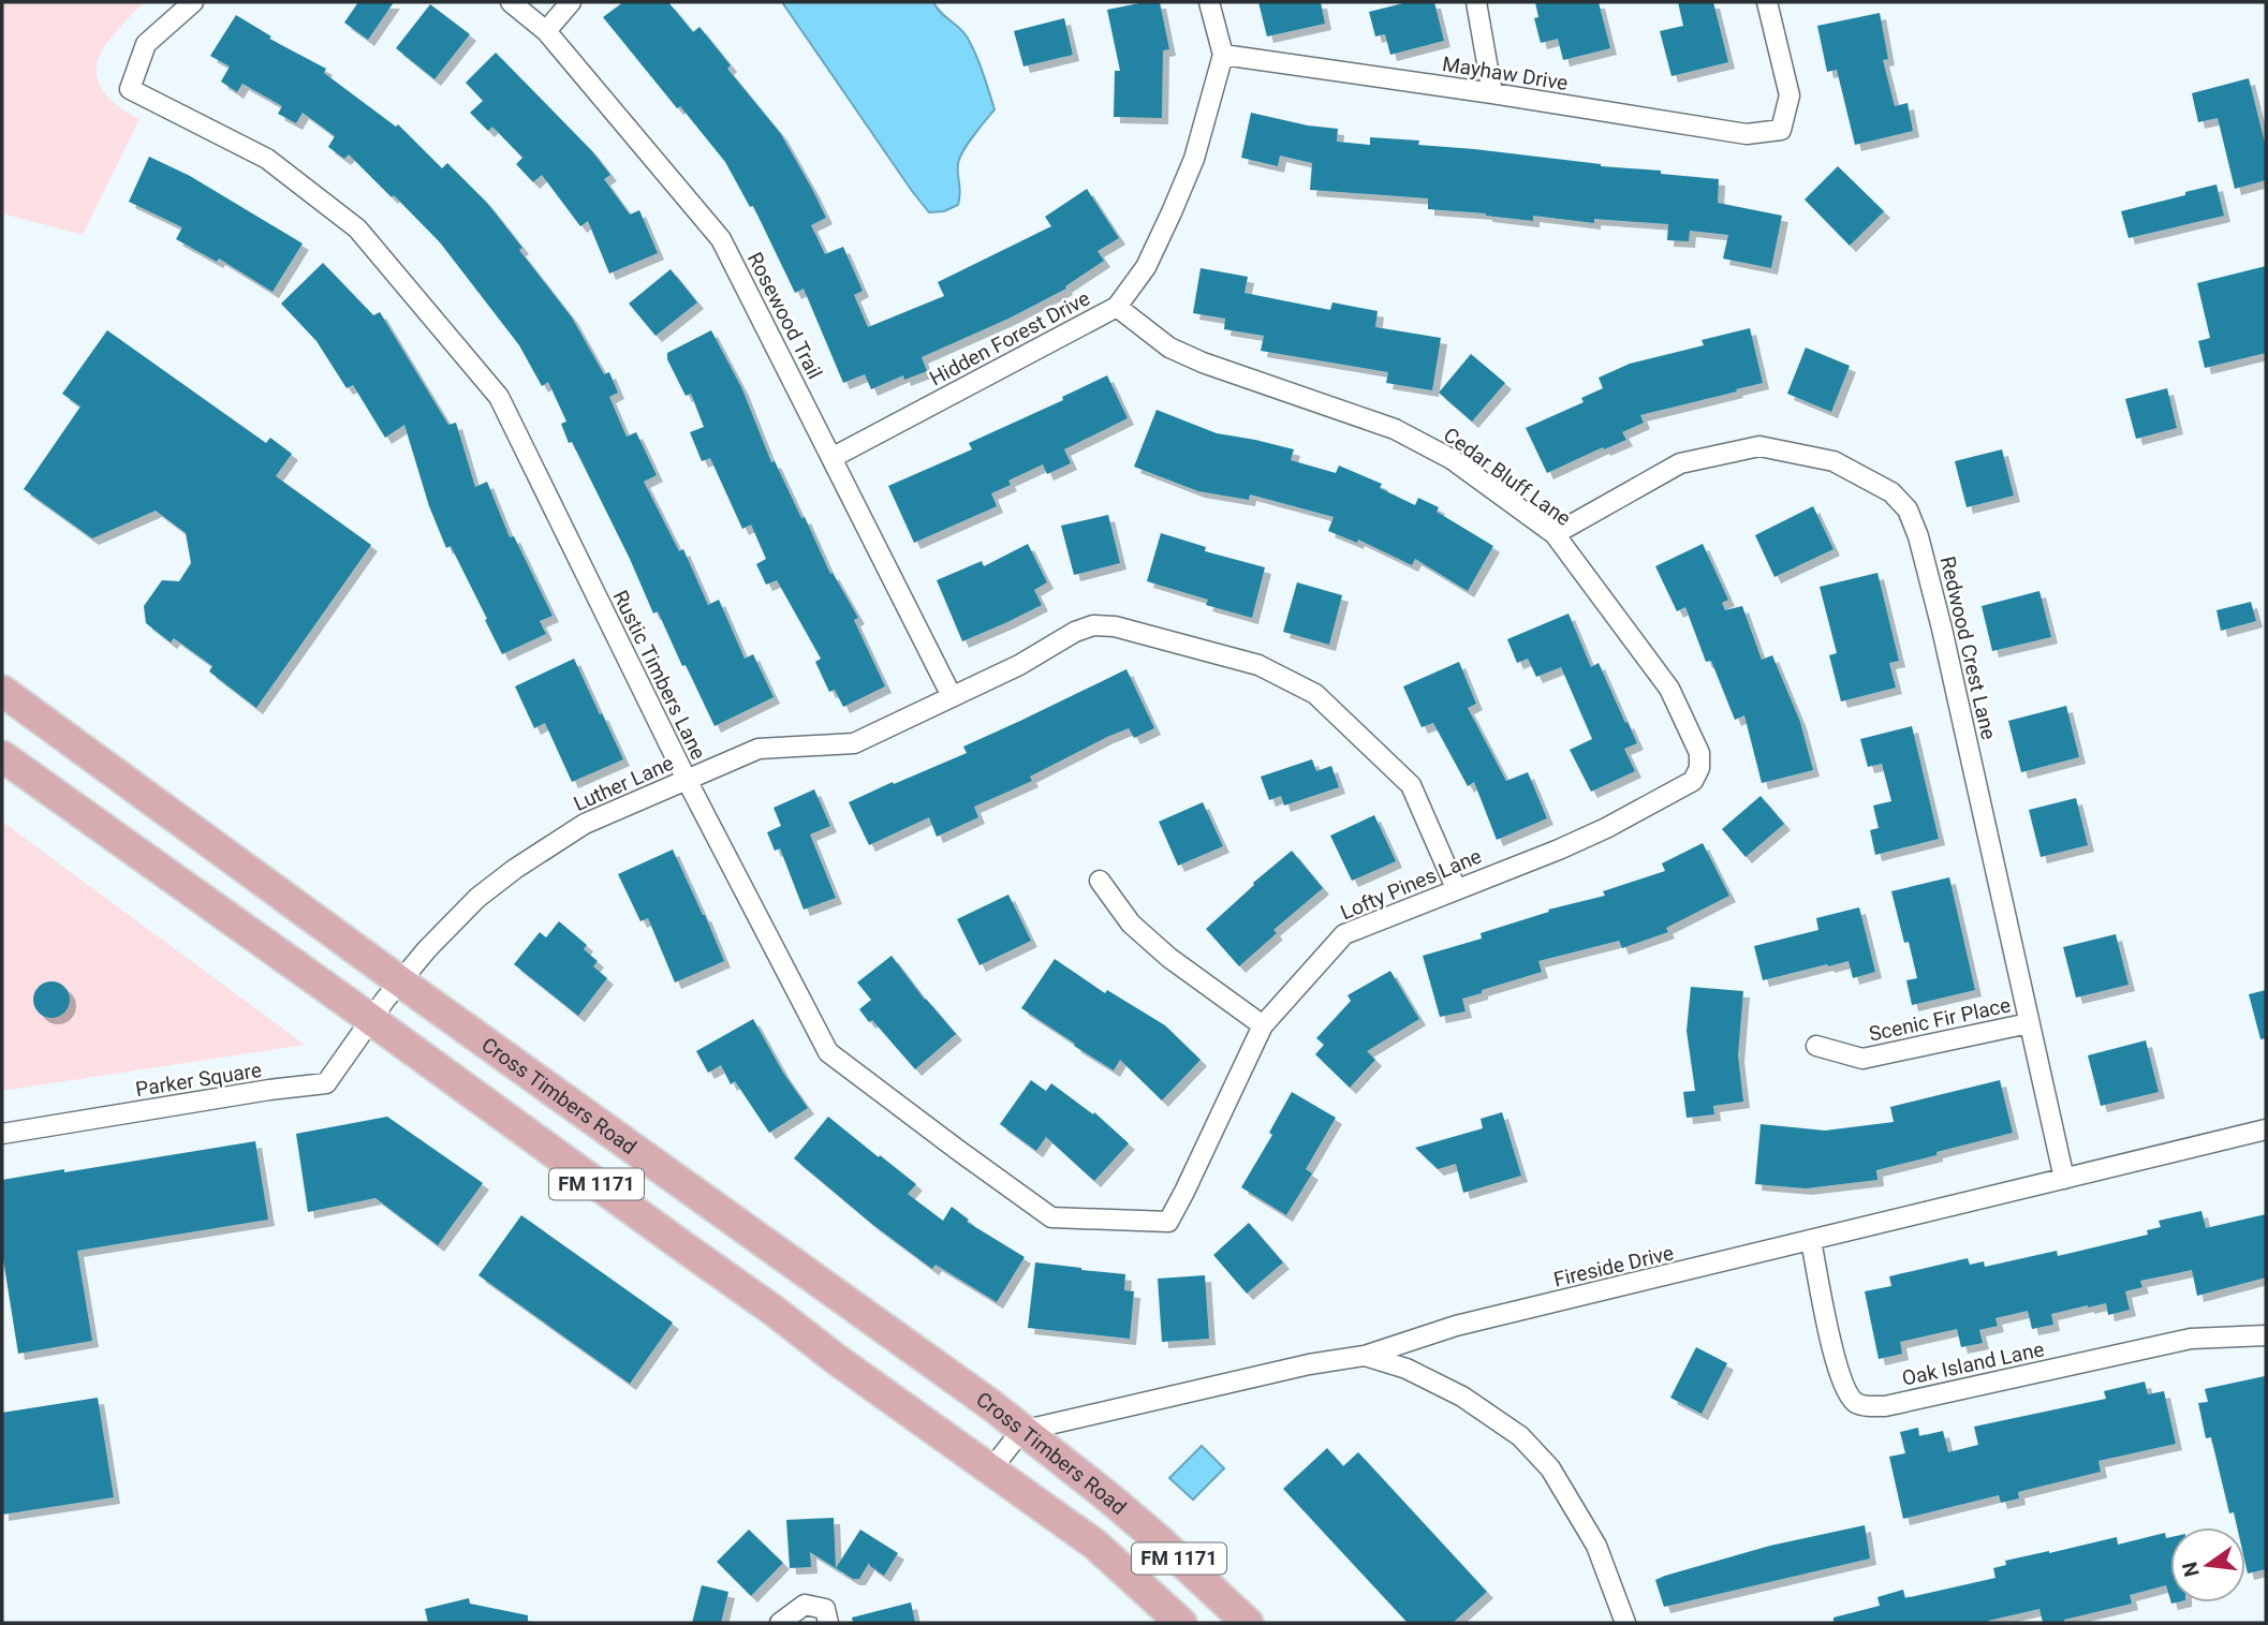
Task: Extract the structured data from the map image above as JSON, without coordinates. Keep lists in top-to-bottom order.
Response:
{
  "streets": {
    "main road": ["Cross Timbers Road", "FM 1171"],
    "street": [
      "Mayhaw Drive",
      "Rosewood Trail",
      "Hidden Forest Drive",
      "Cedar Bluff Lane",
      "Redwood Crest Lane",
      "Rustic Timbers Lane",
      "Luther Lane",
      "Lofty Pines Lane",
      "Scenic Fir Place",
      "Parker Square",
      "Fireside Drive",
      "Oak Island Lane"
    ]
  },
  "crossings": [
    ["Mayhaw Drive", "Hidden Forest Drive"],
    ["Rosewood Trail", "Hidden Forest Drive"],
    ["Rosewood Trail", "Luther Lane"],
    ["Hidden Forest Drive", "Cedar Bluff Lane"],
    ["Cedar Bluff Lane", "Redwood Crest Lane"],
    ["Cedar Bluff Lane", "Lofty Pines Lane"],
    ["Redwood Crest Lane", "Scenic Fir Place"],
    ["Redwood Crest Lane", "Fireside Drive"],
    ["Rustic Timbers Lane", "Luther Lane"],
    ["Rustic Timbers Lane", "Lofty Pines Lane"],
    ["Luther Lane", "Lofty Pines Lane"],
    ["Luther Lane", "Parker Square"],
    ["Luther Lane", "Cross Timbers Road"],
    ["Luther Lane", "FM 1171"],
    ["Parker Square", "FM 1171"],
    ["Cross Timbers Road", "Fireside Drive"],
    ["Fireside Drive", "Oak Island Lane"]
  ],
  "north": "left"
}
